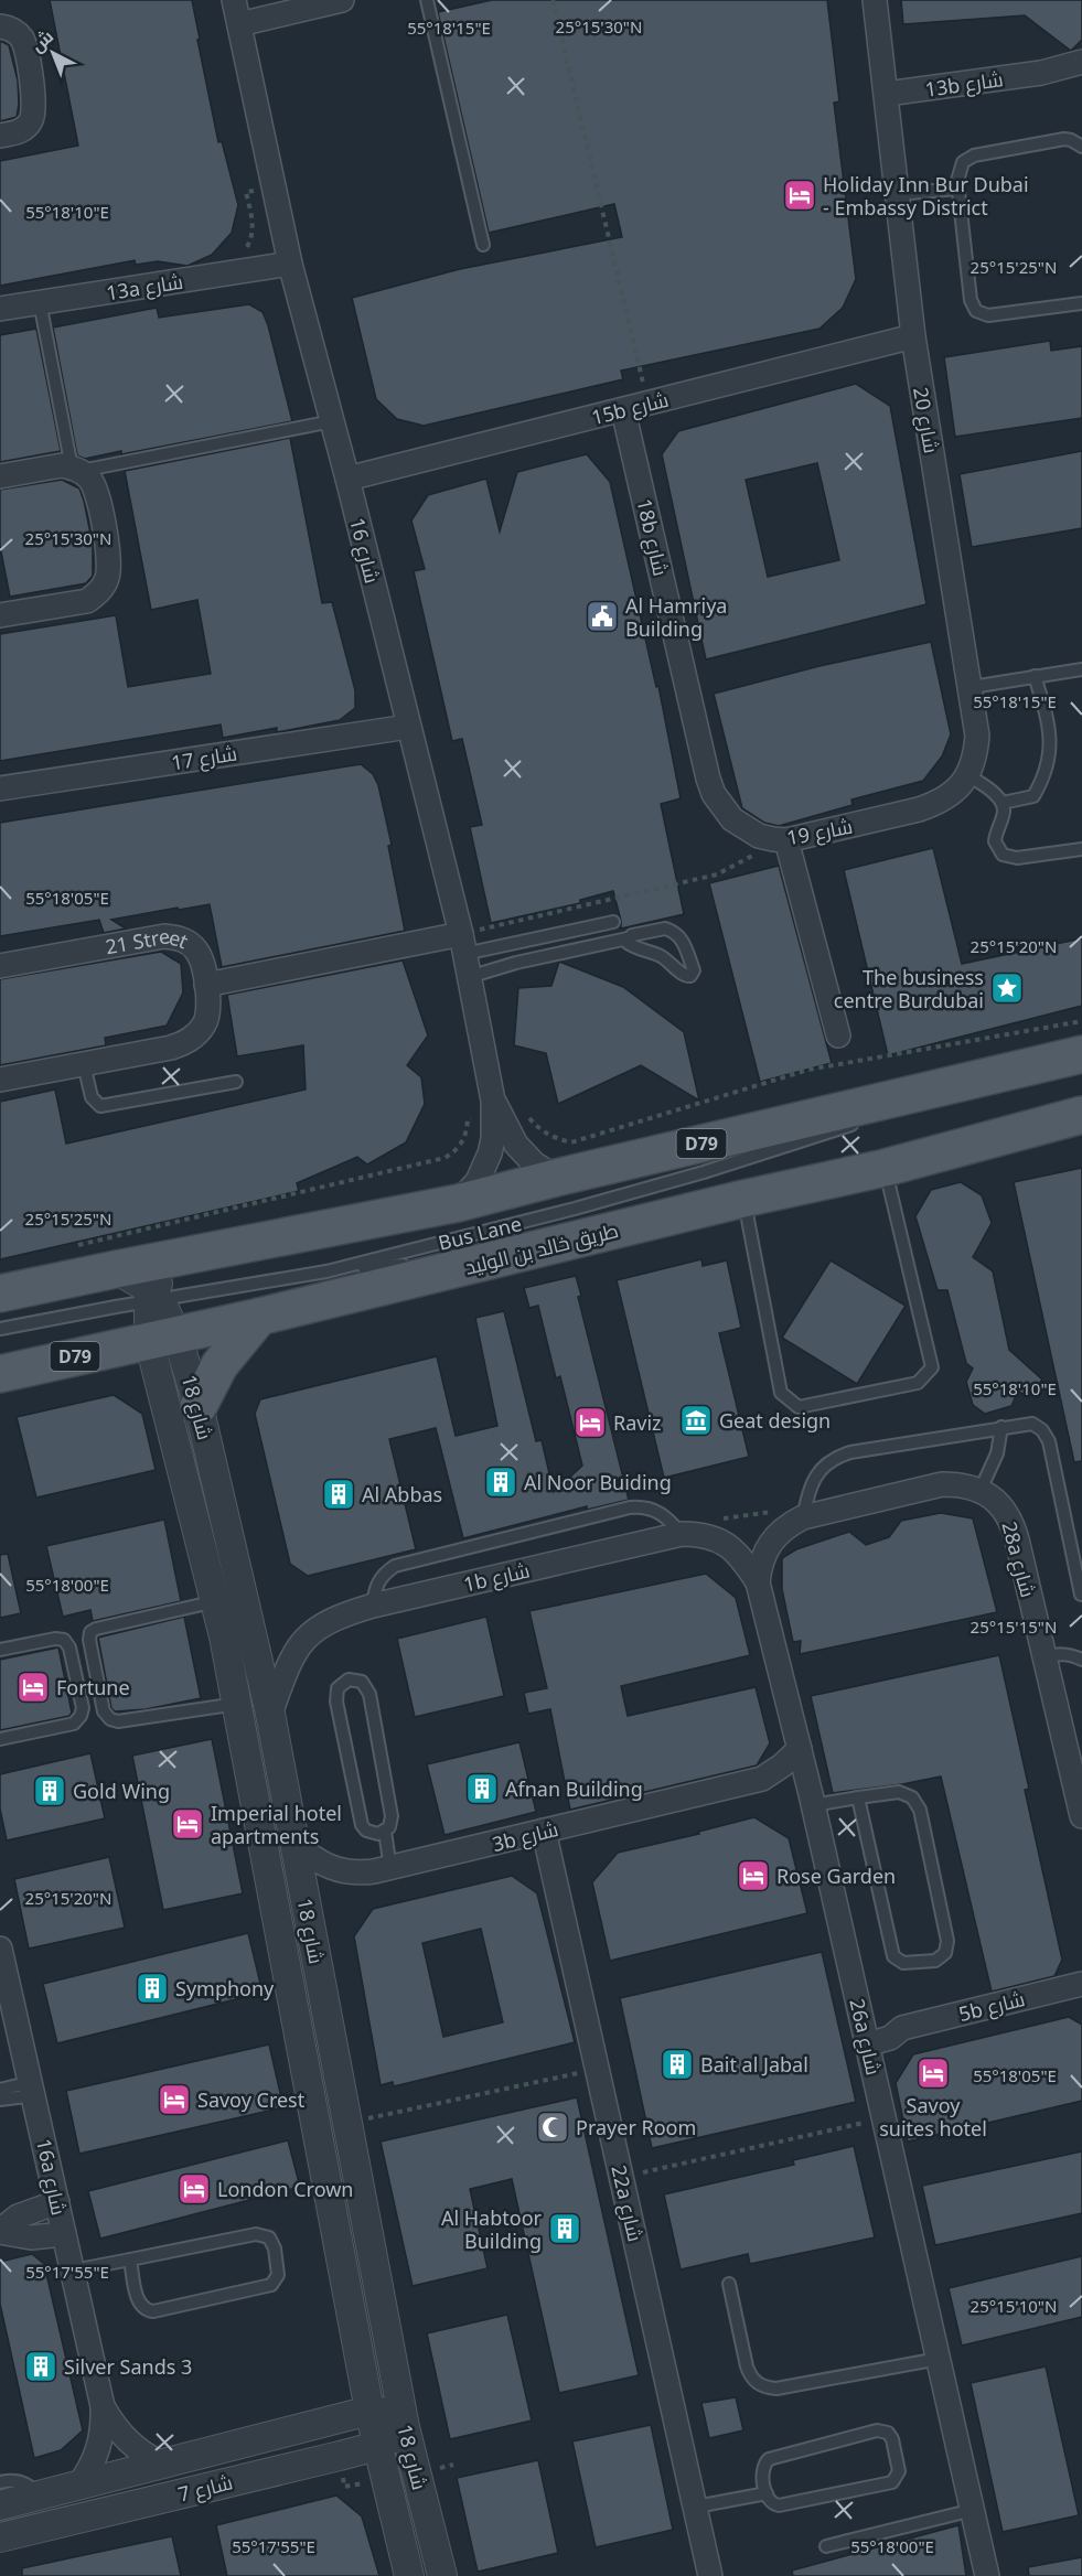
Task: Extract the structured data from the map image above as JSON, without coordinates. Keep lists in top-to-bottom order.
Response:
{
  "streets": {
    "main road": ["D79", "طريق خالد بن الوليد"],
    "street": [
      "13b شارع",
      "13a شارع",
      "15b شارع",
      "شارع 20",
      "18b شارع",
      "شارع 16",
      "شارع 17",
      "شارع 19",
      "21 Street",
      "شارع 18",
      "28a شارع",
      "1b شارع",
      "3b شارع",
      "5b شارع",
      "26a شارع",
      "16a شارع",
      "22a شارع",
      "شارع 7"
    ],
    "lane": ["Bus Lane"]
  },
  "crossings": [
    ["13b شارع", "شارع 20"],
    ["13a شارع", "شارع 16"],
    ["15b شارع", "شارع 20"],
    ["15b شارع", "18b شارع"],
    ["15b شارع", "شارع 16"],
    ["شارع 20", "شارع 19"],
    ["18b شارع", "شارع 19"],
    ["شارع 16", "شارع 17"],
    ["شارع 16", "D79"],
    ["D79", "شارع 18"],
    ["Bus Lane", "شارع 18"],
    ["طريق خالد بن الوليد", "شارع 18"],
    ["شارع 18", "1b شارع"],
    ["شارع 18", "3b شارع"],
    ["شارع 18", "شارع 7"],
    ["3b شارع", "26a شارع"],
    ["3b شارع", "22a شارع"],
    ["5b شارع", "26a شارع"],
    ["16a شارع", "شارع 7"]
  ],
  "places": {
    "hotel": [
      "Holiday Inn Bur Dubai - Embassy District",
      "Raviz",
      "Fortune",
      "Imperial hotel apartments",
      "Rose Garden",
      "Savoy suites hotel",
      "Savoy Crest",
      "London Crown"
    ],
    "public building": ["Al Hamriya Building"],
    "place": ["The business centre Burdubai"],
    "museum": ["Geat design"],
    "building": [
      "Al Noor Buiding",
      "Al Abbas",
      "Afnan Building",
      "Gold Wing",
      "Symphony",
      "Bait al Jabal",
      "Al Habtoor Building",
      "Silver Sands 3"
    ],
    "mosque": ["Prayer Room"]
  },
  "north": "top left",
  "coordinates": [
    "25°15'30\"N",
    "55°18'15\"E",
    "55°18'10\"E",
    "25°15'25\"N",
    "55°18'05\"E",
    "25°15'20\"N",
    "55°18'00\"E",
    "25°15'15\"N",
    "55°17'55\"E",
    "25°15'10\"N"
  ]
}
